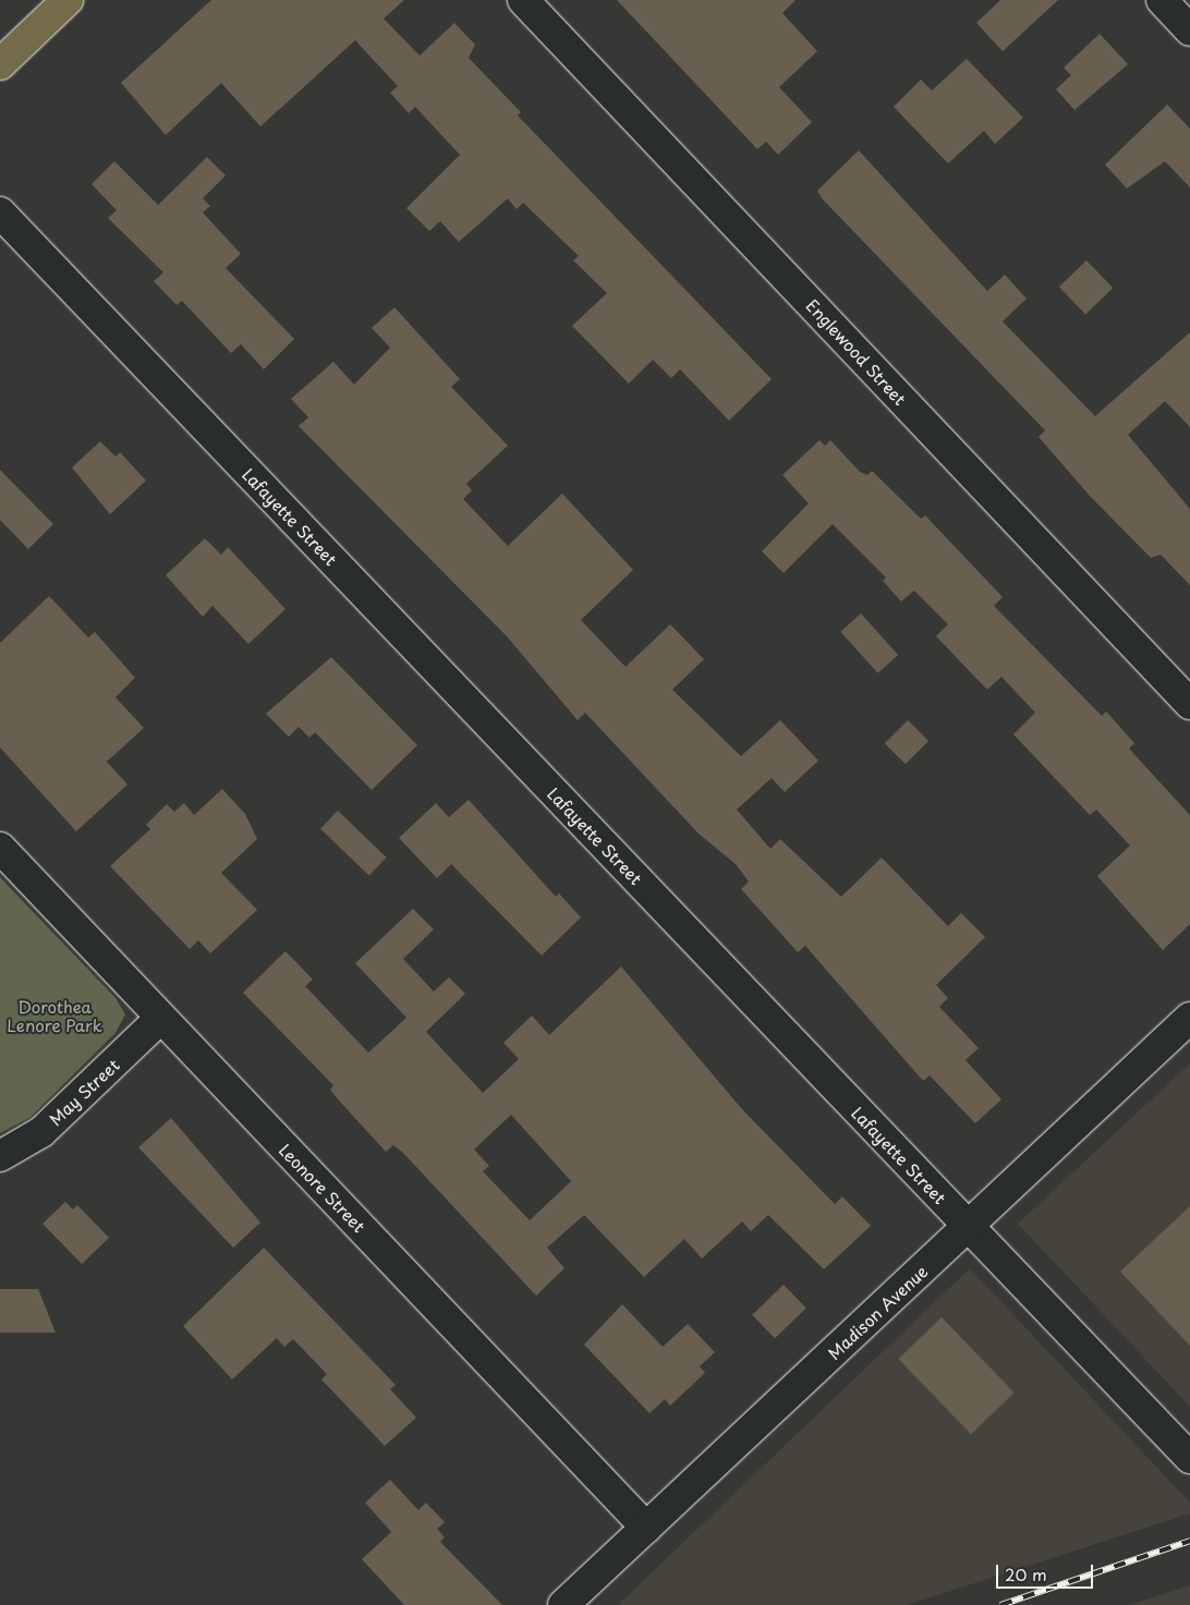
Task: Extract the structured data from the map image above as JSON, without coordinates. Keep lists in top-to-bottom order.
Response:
{
  "streets": {
    "street": [
      "Englewood Street",
      "Lafayette Street",
      "May Street",
      "Leonore Street",
      "Madison Avenue"
    ]
  },
  "crossings": [
    ["Lafayette Street", "Madison Avenue"],
    ["May Street", "Leonore Street"],
    ["Leonore Street", "Madison Avenue"]
  ],
  "parks": ["Dorothea Lenore Park"],
  "scale_bar": "20 m"
}
